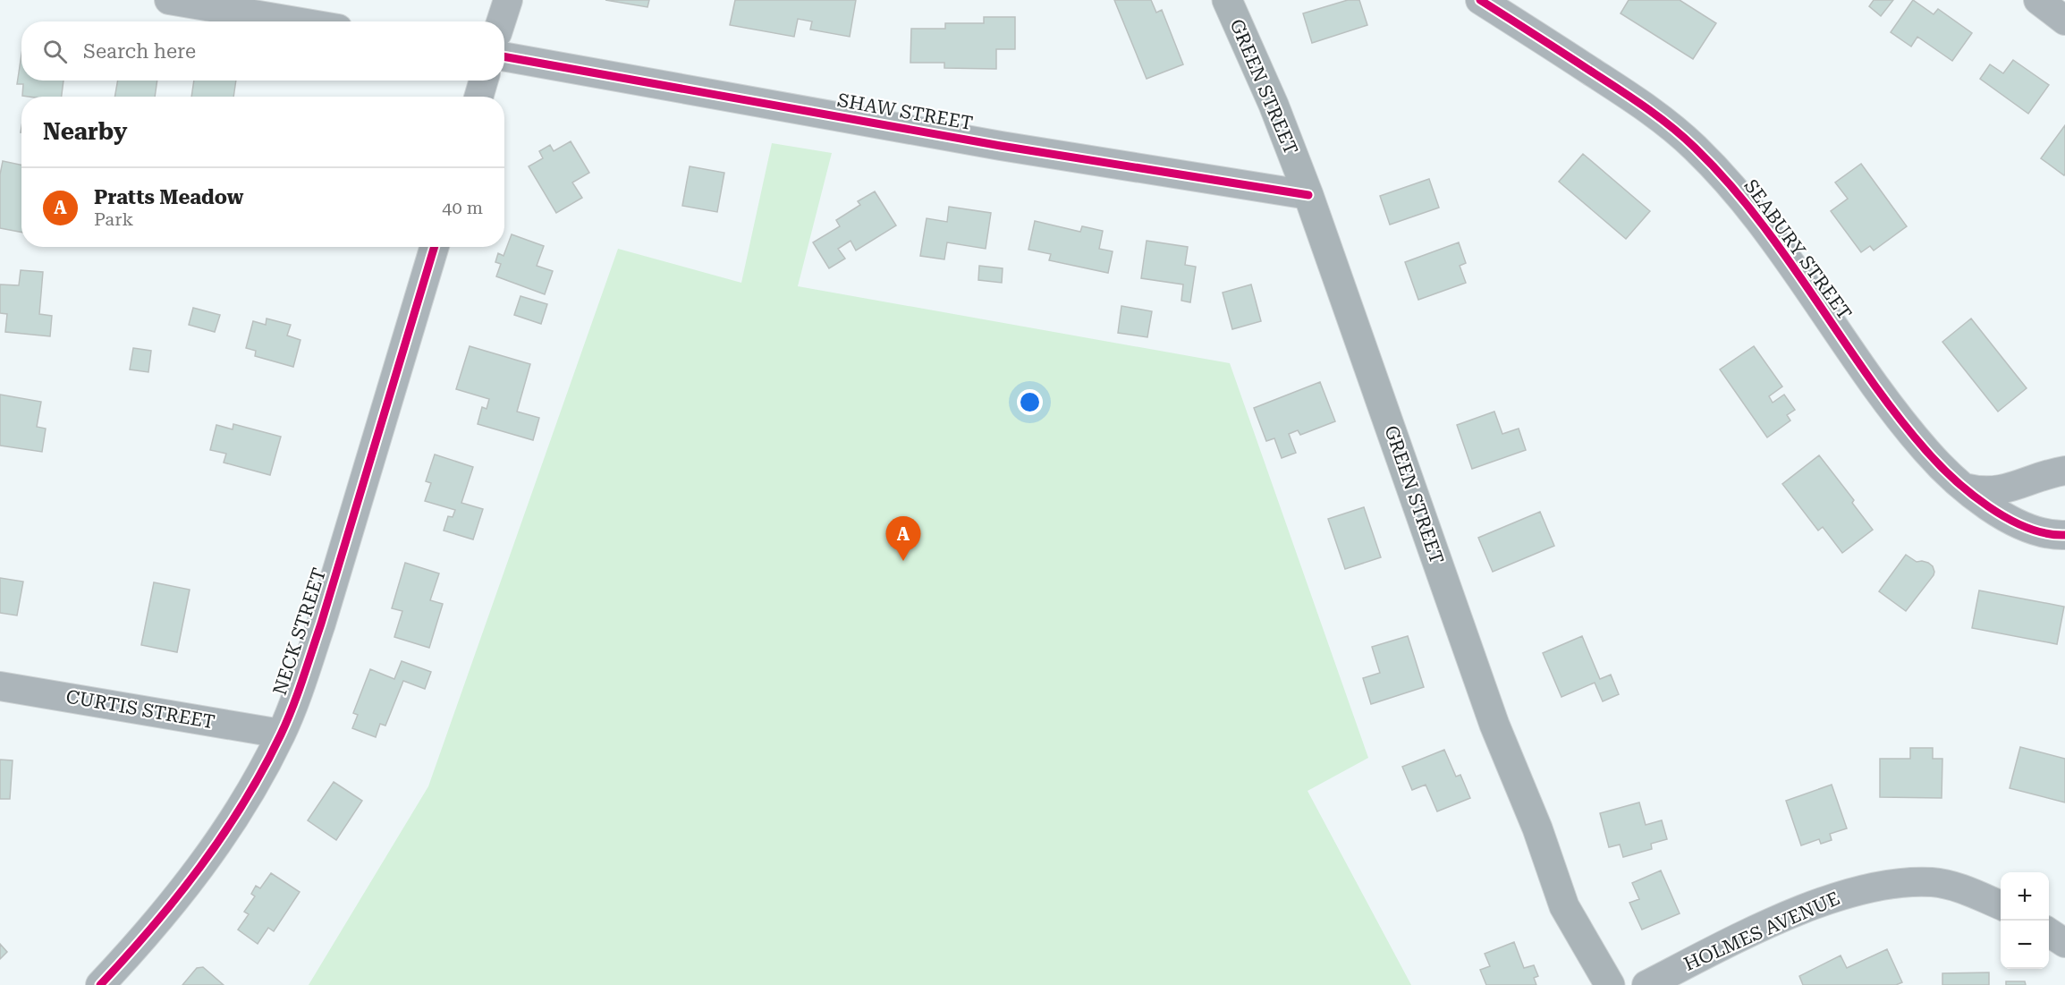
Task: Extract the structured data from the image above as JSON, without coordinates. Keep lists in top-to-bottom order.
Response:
{
  "streets": {
    "main road": ["GREEN STREET"],
    "street": [
      "SHAW STREET",
      "SEABURY STREET",
      "NECK STREET",
      "CURTIS STREET",
      "HOLMES AVENUE"
    ]
  },
  "crossings": [
    ["GREEN STREET", "SHAW STREET"],
    ["NECK STREET", "CURTIS STREET"]
  ],
  "page": {
    "search": "Search here",
    "heading": "Nearby",
    "list": [
      {
        "mark": "A",
        "name": "Pratts Meadow",
        "note": "Park",
        "value": "40 m"
      }
    ],
    "pins": "A",
    "map_buttons": ["+", "−"]
  }
}
